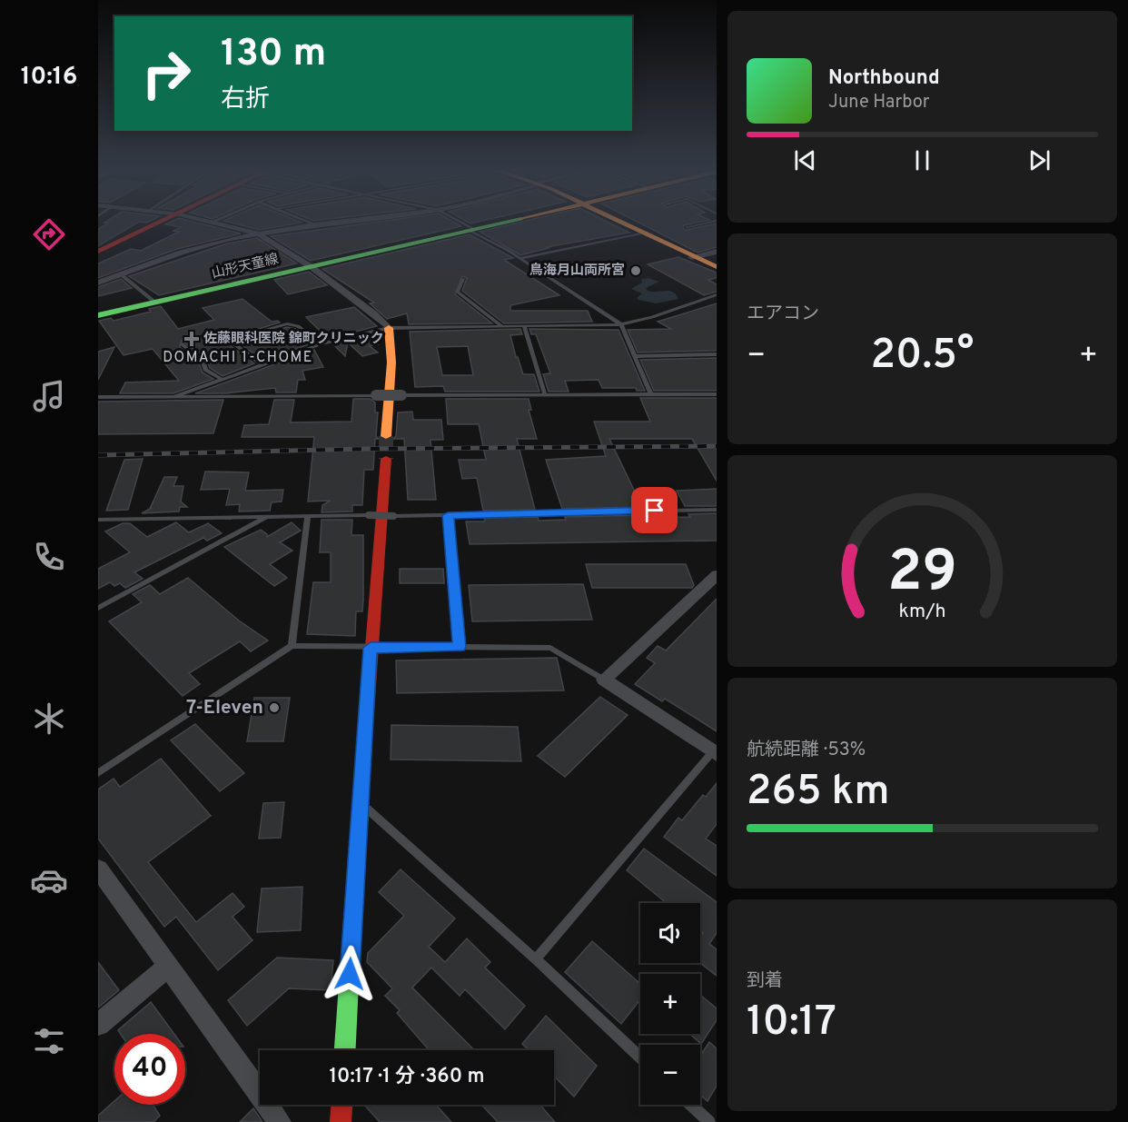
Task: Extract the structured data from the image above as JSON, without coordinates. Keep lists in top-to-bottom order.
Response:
{
  "streets": {
    "street": ["山形天童線"]
  },
  "districts": ["DOMACHI 1-CHOME"],
  "places": {
    "other": ["鳥海月山両所宮", "7-Eleven"],
    "health": ["佐藤眼科医院 錦町クリニック"]
  },
  "page": {
    "tabs": "10:16",
    "turn": ["130 m", "右折"],
    "song": ["Northbound", "June Harbor"],
    "tile": [
      "エアコン",
      ["航続距離 · 53%", "265 km"],
      ["到着", "10:17"]
    ],
    "heat": ["−", "20.5°", "+"],
    "map_buttons": ["+", "−"],
    "limit": "40",
    "trip": "10:17 · 1 分 · 360 m",
    "gauge": ["29", "km/h"]
  }
}
